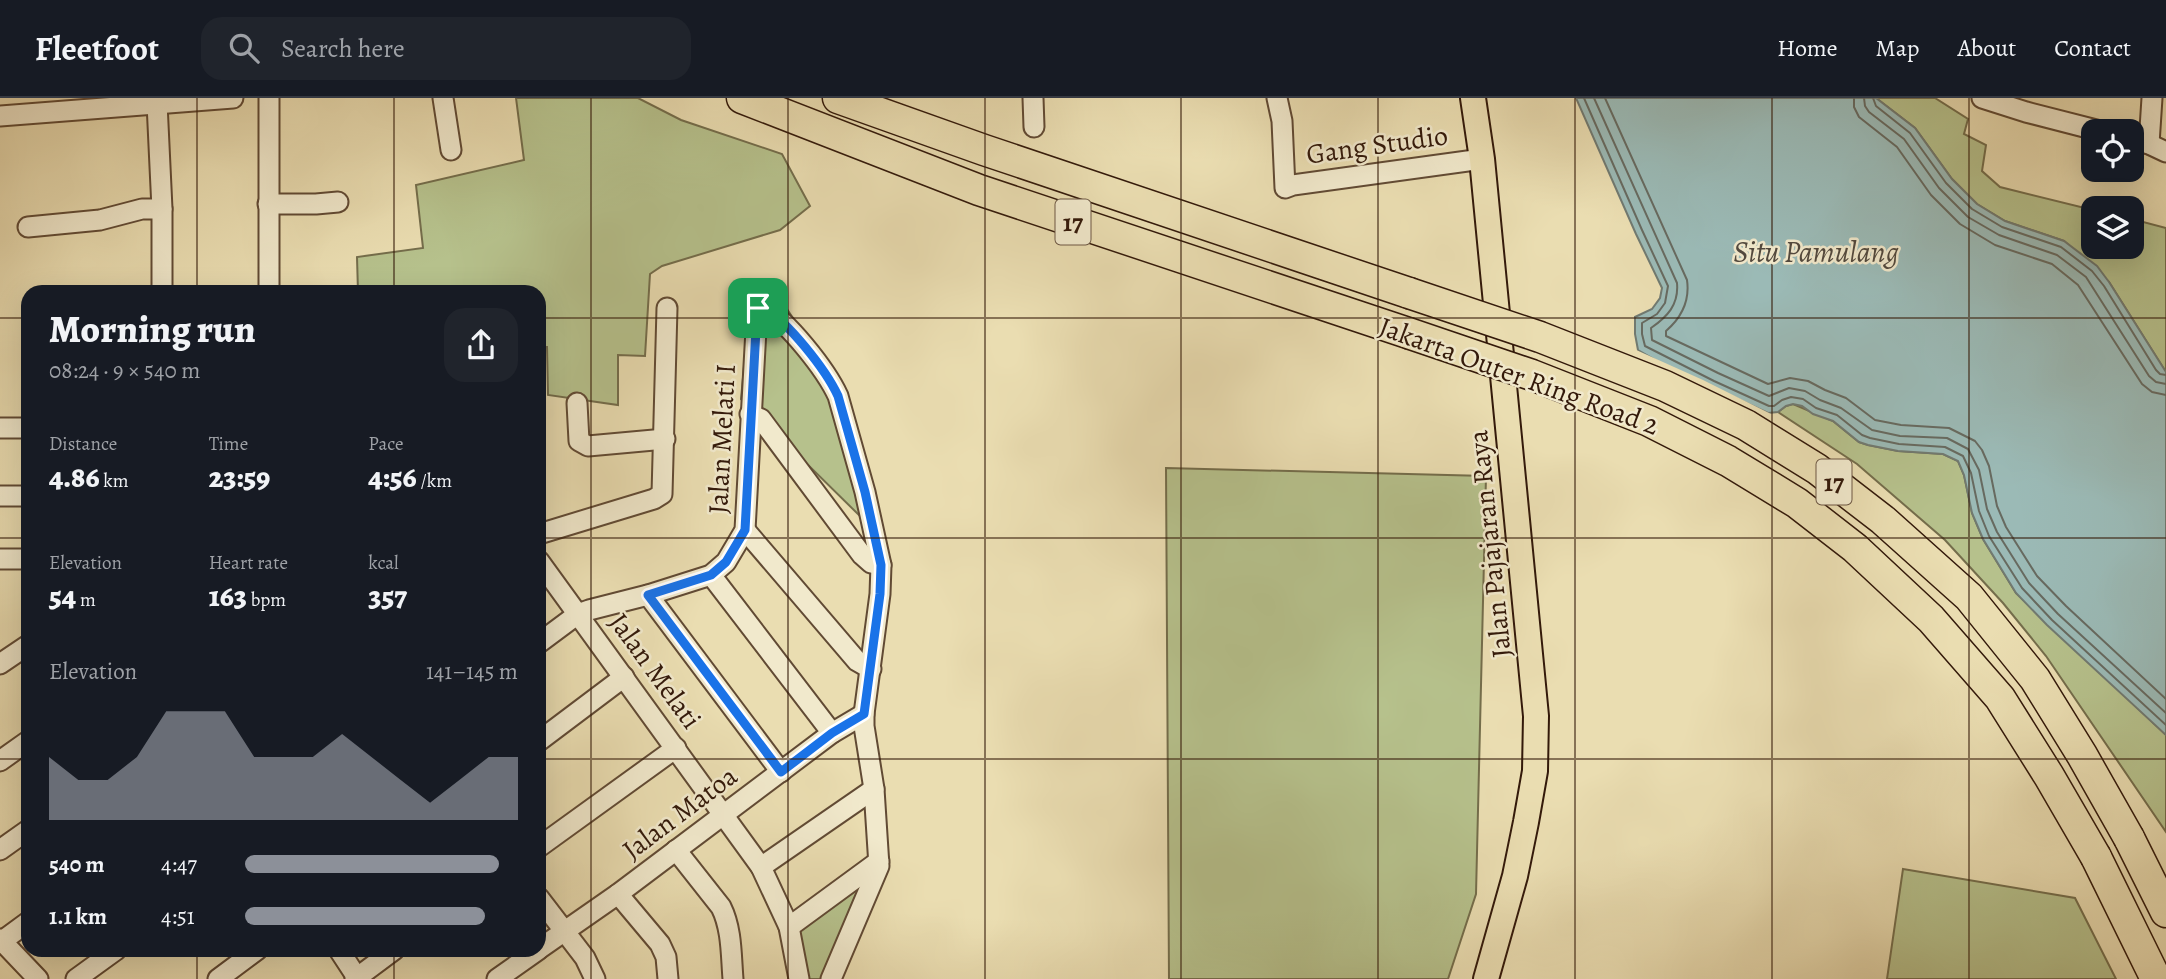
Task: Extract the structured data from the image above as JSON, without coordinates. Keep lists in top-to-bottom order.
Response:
{
  "streets": {
    "highway": ["17", "Jakarta Outer Ring Road 2"],
    "main road": ["Jalan Pajajaran Raya"],
    "street": [
      "Gang Studio",
      "Jalan Melati I",
      "Jalan Melati",
      "Jalan Matoa"
    ]
  },
  "crossings": [
    ["Gang Studio", "Jalan Pajajaran Raya"],
    ["Jalan Melati I", "Jalan Matoa"],
    ["Jalan Melati", "Jalan Matoa"]
  ],
  "water": ["Situ Pamulang"],
  "page": {
    "header": "Fleetfoot",
    "search": "Search here",
    "nav": [
      "Home",
      "Map",
      "About",
      "Contact"
    ],
    "heading": ["Morning run", "08:24 · 9 × 540 m"],
    "stats": [
      ["Distance", "4.86 km"],
      ["Time", "23:59"],
      ["Pace", "4:56 /km"],
      ["Elevation", "54 m"],
      ["Heart rate", "163 bpm"],
      ["kcal", "357"]
    ],
    "chart": ["Elevation", "141–145 m"],
    "list": [
      {
        "name": "540 m",
        "note": "4:47"
      },
      {
        "name": "1.1 km",
        "note": "4:51"
      }
    ]
  }
}
